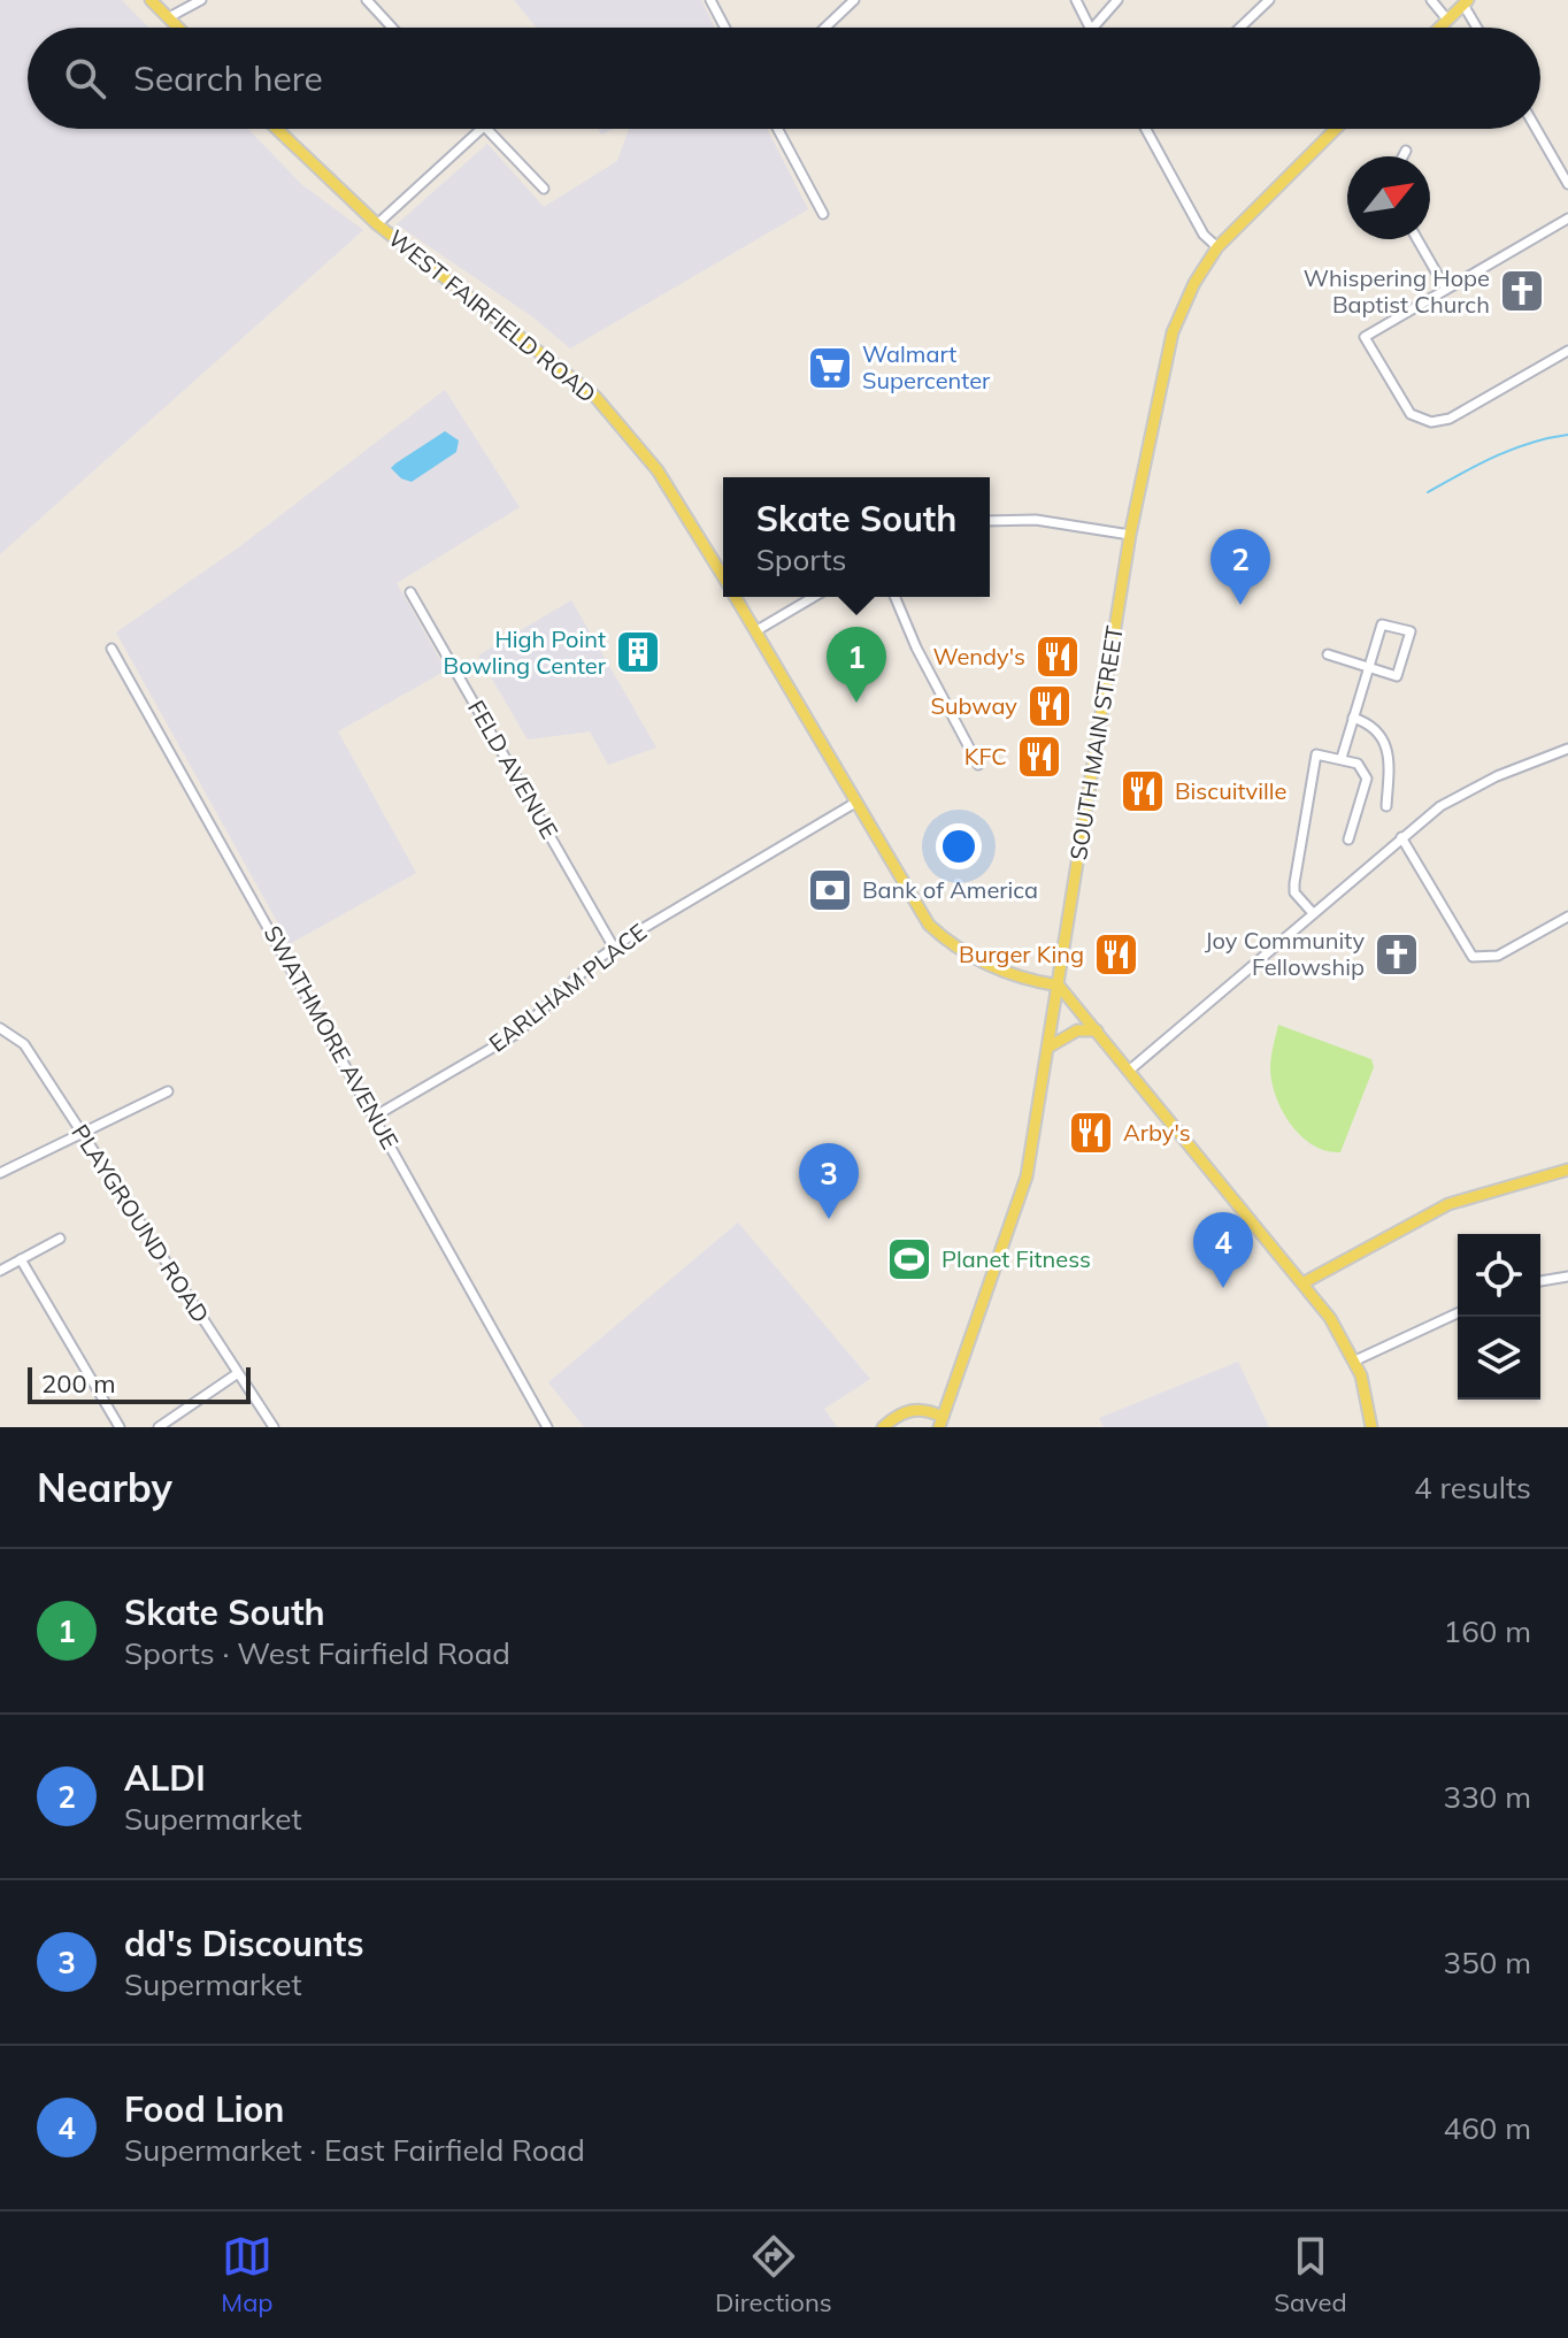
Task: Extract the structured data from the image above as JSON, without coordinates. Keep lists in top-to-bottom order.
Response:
{
  "streets": {
    "main road": ["WEST FAIRFIELD ROAD", "SOUTH MAIN STREET"],
    "street": [
      "FELD AVENUE",
      "EARLHAM PLACE",
      "SWATHMORE AVENUE",
      "PLAYGROUND ROAD"
    ]
  },
  "crossings": [
    ["WEST FAIRFIELD ROAD", "SOUTH MAIN STREET"],
    ["WEST FAIRFIELD ROAD", "EARLHAM PLACE"],
    ["FELD AVENUE", "EARLHAM PLACE"],
    ["EARLHAM PLACE", "SWATHMORE AVENUE"]
  ],
  "places": {
    "church": ["Whispering Hope Baptist Church", "Joy Community Fellowship"],
    "supermarket": ["Walmart Supercenter"],
    "building": ["High Point Bowling Center"],
    "restaurant": [
      "Wendy's",
      "Subway",
      "KFC",
      "Biscuitville",
      "Burger King",
      "Arby's"
    ],
    "bank": ["Bank of America"],
    "sports": ["Planet Fitness"]
  },
  "scale_bar": "200 m",
  "north": "top right",
  "page": {
    "search": "Search here",
    "popup": ["Skate South", "Sports"],
    "pins": [
      "2",
      "1",
      "3",
      "4"
    ],
    "scale": "200 m",
    "heading": ["Nearby", "4 results"],
    "list": [
      {
        "mark": "1",
        "name": "Skate South",
        "note": "Sports · West Fairfield Road",
        "value": "160 m"
      },
      {
        "mark": "2",
        "name": "ALDI",
        "note": "Supermarket",
        "value": "330 m"
      },
      {
        "mark": "3",
        "name": "dd's Discounts",
        "note": "Supermarket",
        "value": "350 m"
      },
      {
        "mark": "4",
        "name": "Food Lion",
        "note": "Supermarket · East Fairfield Road",
        "value": "460 m"
      }
    ],
    "nav": ["Map", "Directions", "Saved"]
  }
}
